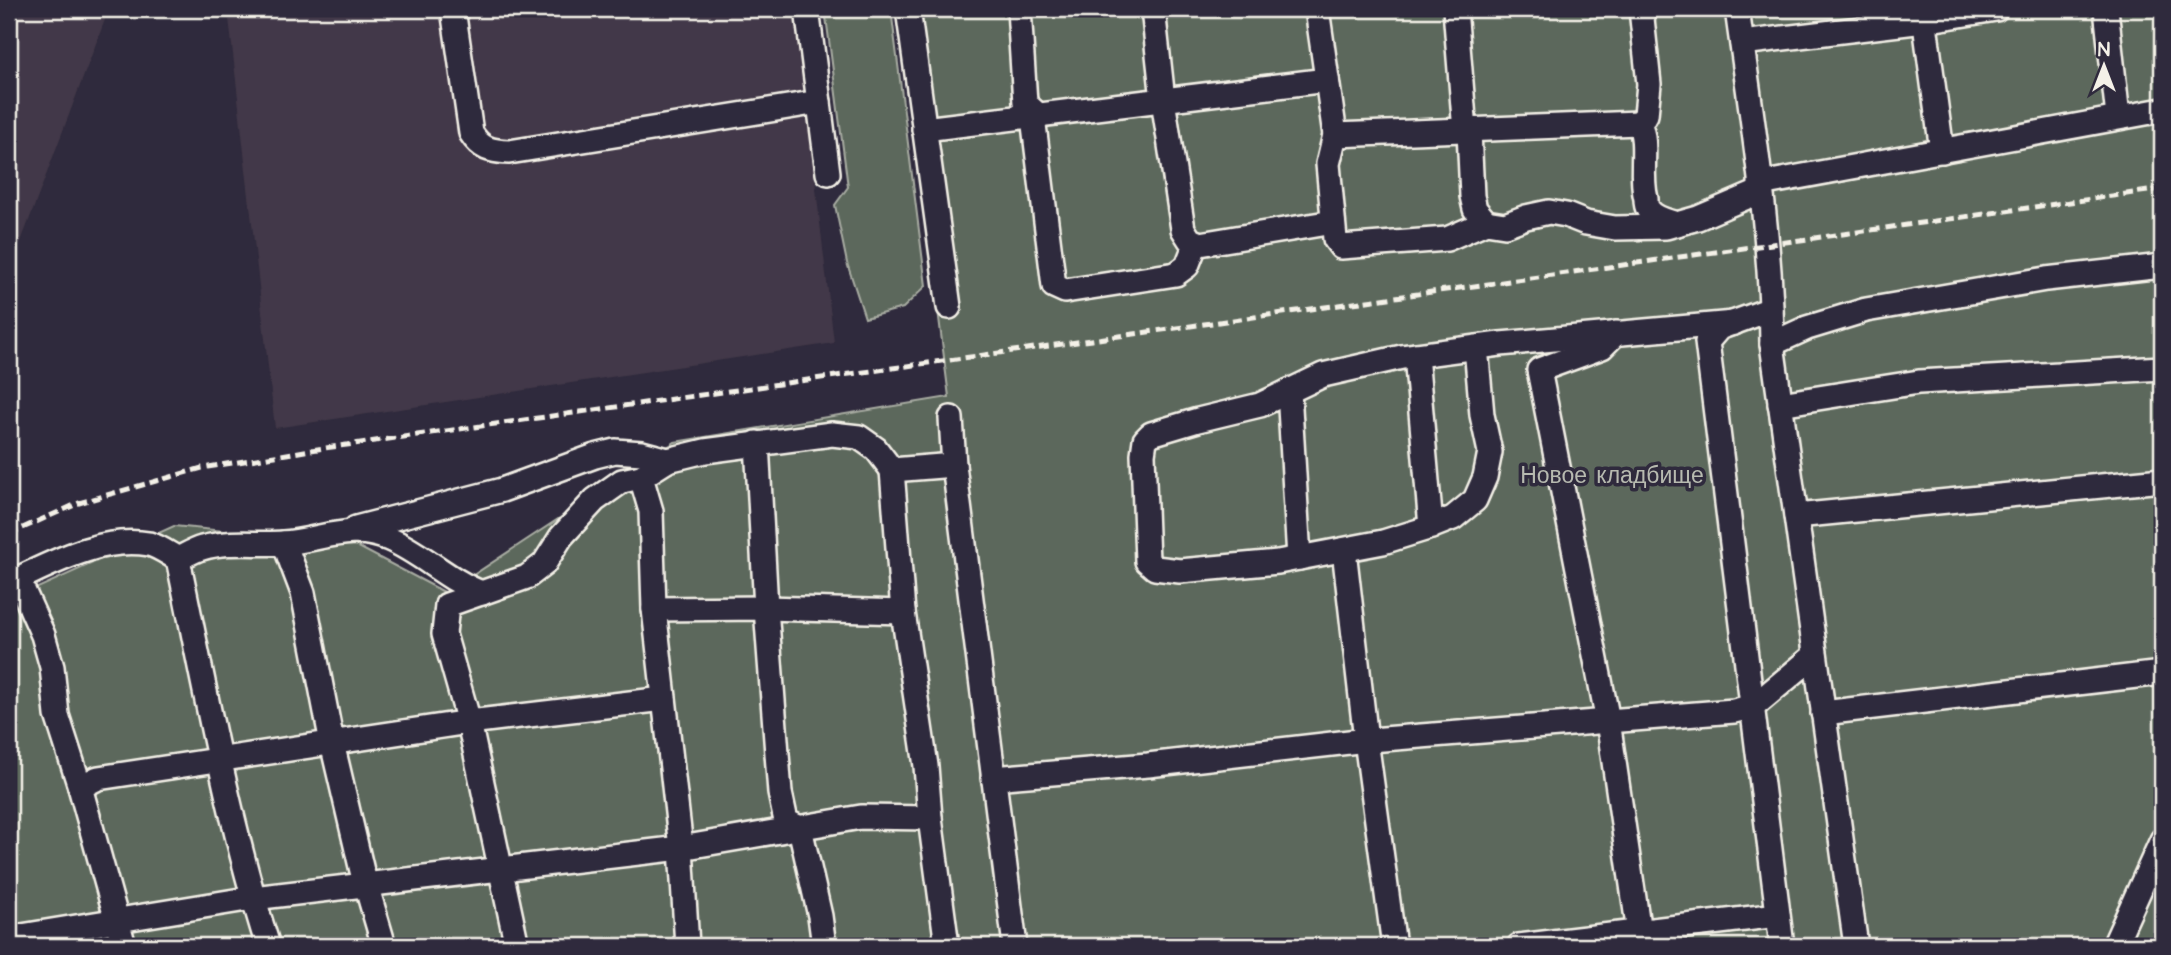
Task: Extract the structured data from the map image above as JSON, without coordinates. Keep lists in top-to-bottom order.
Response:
{
  "parks": ["Новое кладбище"],
  "north": "top"
}
